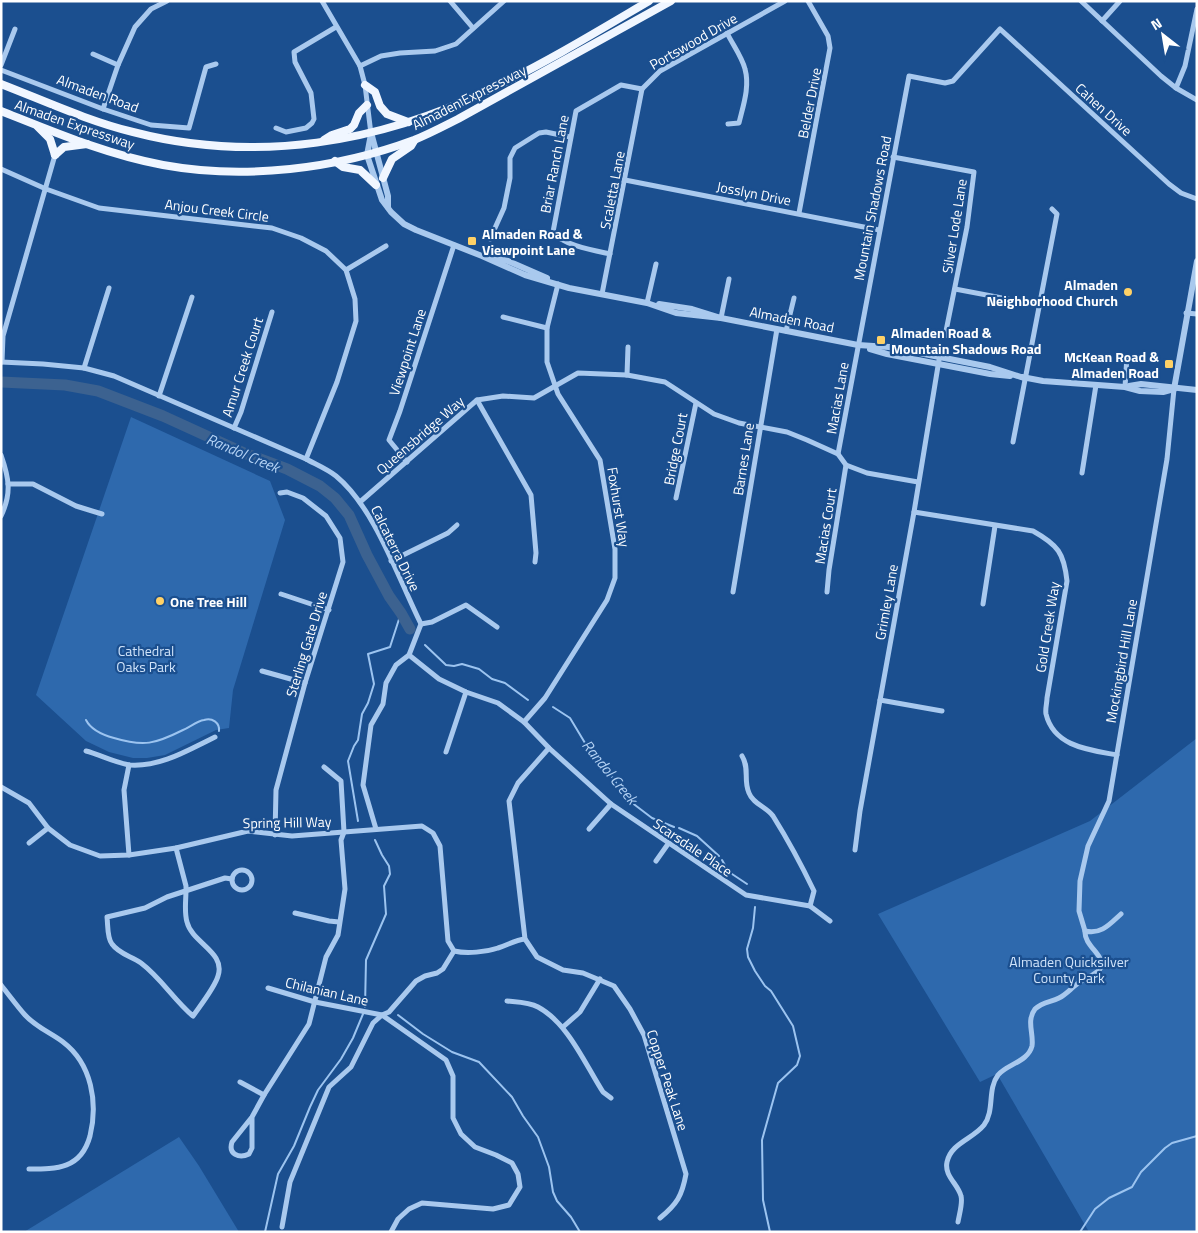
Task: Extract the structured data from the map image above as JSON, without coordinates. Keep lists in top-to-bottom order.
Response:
{
  "streets": {
    "main road": ["Almaden Expressway"],
    "street": [
      "Portswood Drive",
      "Almaden Road",
      "Belder Drive",
      "Cahen Drive",
      "Briar Ranch Lane",
      "Scaletta Lane",
      "Josslyn Drive",
      "Mountain Shadows Road",
      "Anjou Creek Circle",
      "Silver Lode Lane",
      "Viewpoint Lane",
      "Amur Creek Court",
      "Macias Lane",
      "Queensbridge Way",
      "Bridge Court",
      "Barnes Lane",
      "Foxhurst Way",
      "Macias Court",
      "Calcaterra Drive",
      "Grimley Lane",
      "Gold Creek Way",
      "Sterling Gate Drive",
      "Mockingbird Hill Lane",
      "Spring Hill Way",
      "Scarsdale Place",
      "Chilanian Lane",
      "Copper Peak Lane"
    ]
  },
  "crossings": [
    ["Portswood Drive", "Briar Ranch Lane"],
    ["Portswood Drive", "Scaletta Lane"],
    ["Almaden Road", "Almaden Expressway"],
    ["Almaden Road", "Scaletta Lane"],
    ["Almaden Road", "Mountain Shadows Road"],
    ["Almaden Road", "Viewpoint Lane"],
    ["Almaden Road", "Macias Lane"],
    ["Almaden Road", "Barnes Lane"],
    ["Almaden Road", "Foxhurst Way"],
    ["Almaden Road", "Grimley Lane"],
    ["Almaden Road", "Mockingbird Hill Lane"],
    ["Belder Drive", "Josslyn Drive"],
    ["Cahen Drive", "Mountain Shadows Road"],
    ["Briar Ranch Lane", "Scaletta Lane"],
    ["Scaletta Lane", "Josslyn Drive"],
    ["Josslyn Drive", "Mountain Shadows Road"],
    ["Mountain Shadows Road", "Silver Lode Lane"],
    ["Mountain Shadows Road", "Macias Lane"],
    ["Anjou Creek Circle", "Calcaterra Drive"],
    ["Viewpoint Lane", "Queensbridge Way"],
    ["Amur Creek Court", "Calcaterra Drive"],
    ["Macias Lane", "Queensbridge Way"],
    ["Queensbridge Way", "Bridge Court"],
    ["Queensbridge Way", "Barnes Lane"],
    ["Queensbridge Way", "Foxhurst Way"],
    ["Queensbridge Way", "Macias Court"],
    ["Queensbridge Way", "Calcaterra Drive"],
    ["Queensbridge Way", "Grimley Lane"],
    ["Foxhurst Way", "Scarsdale Place"],
    ["Grimley Lane", "Gold Creek Way"],
    ["Gold Creek Way", "Mockingbird Hill Lane"],
    ["Sterling Gate Drive", "Spring Hill Way"]
  ],
  "water": ["Randol Creek"],
  "parks": ["Cathedral Oaks Park", "Almaden Quicksilver County Park"],
  "places": {
    "transit": ["Almaden Road & Viewpoint Lane", "Almaden Road & Mountain Shadows Road", "McKean Road & Almaden Road"],
    "other": ["Almaden Neighborhood Church", "One Tree Hill"]
  },
  "north": "top left"
}
